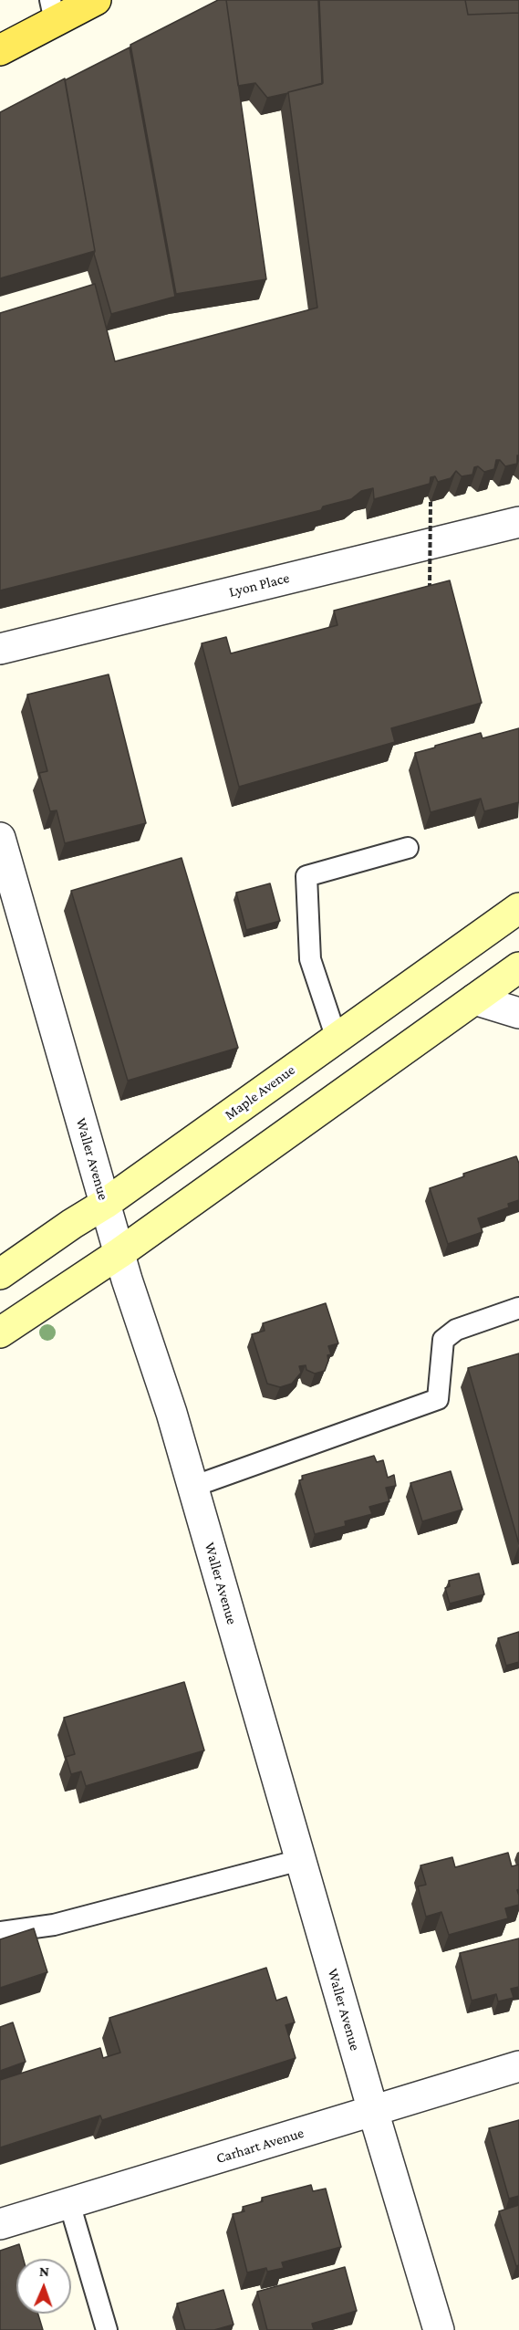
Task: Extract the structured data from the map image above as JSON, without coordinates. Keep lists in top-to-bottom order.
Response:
{
  "streets": {
    "main road": ["Maple Avenue"],
    "street": ["Lyon Place", "Waller Avenue", "Carhart Avenue"]
  },
  "crossings": [
    ["Maple Avenue", "Waller Avenue"],
    ["Waller Avenue", "Carhart Avenue"]
  ],
  "north": "top"
}
